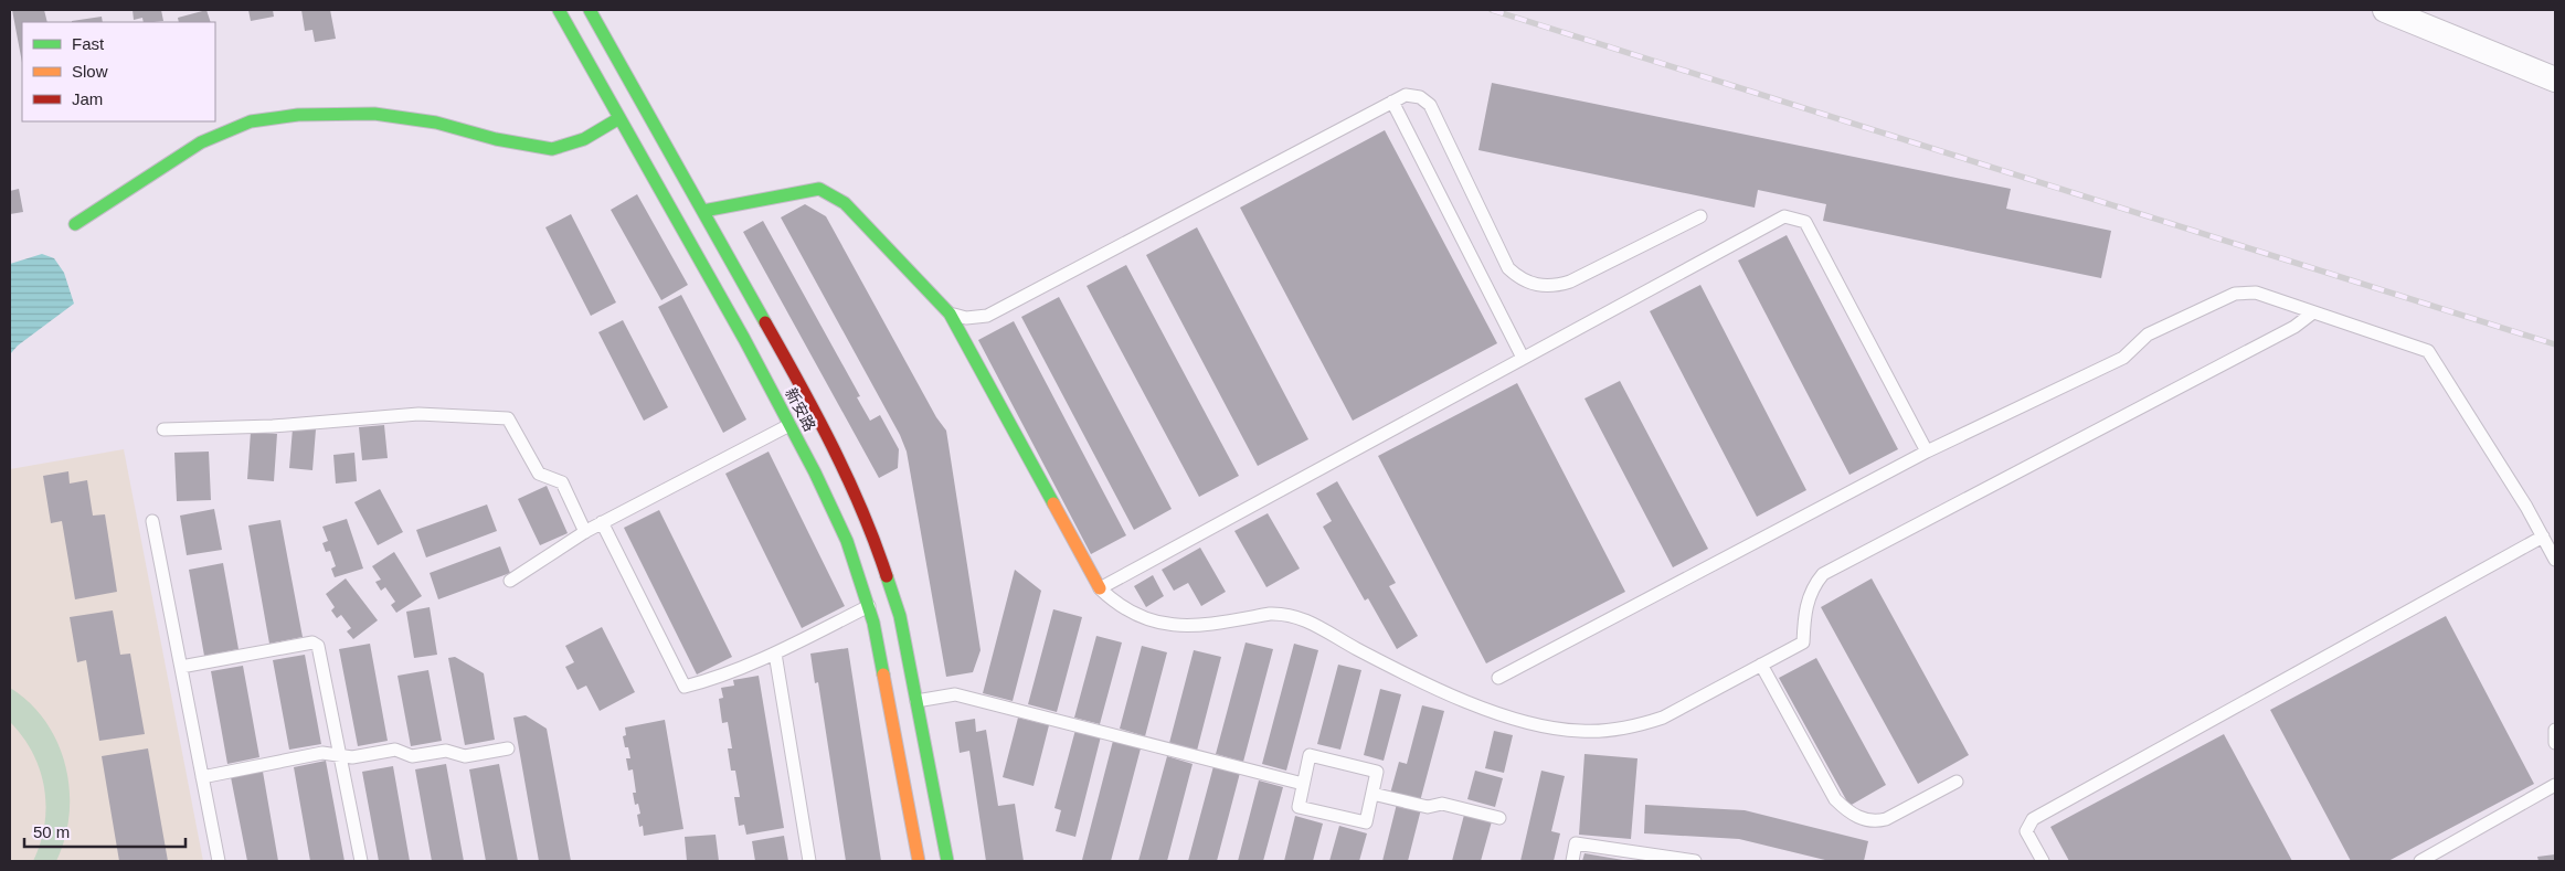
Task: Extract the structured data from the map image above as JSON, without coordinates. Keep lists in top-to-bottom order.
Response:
{
  "streets": {
    "main road": ["新安路"]
  },
  "legend": ["Fast", "Slow", "Jam"],
  "scale_bar": "50 m"
}
